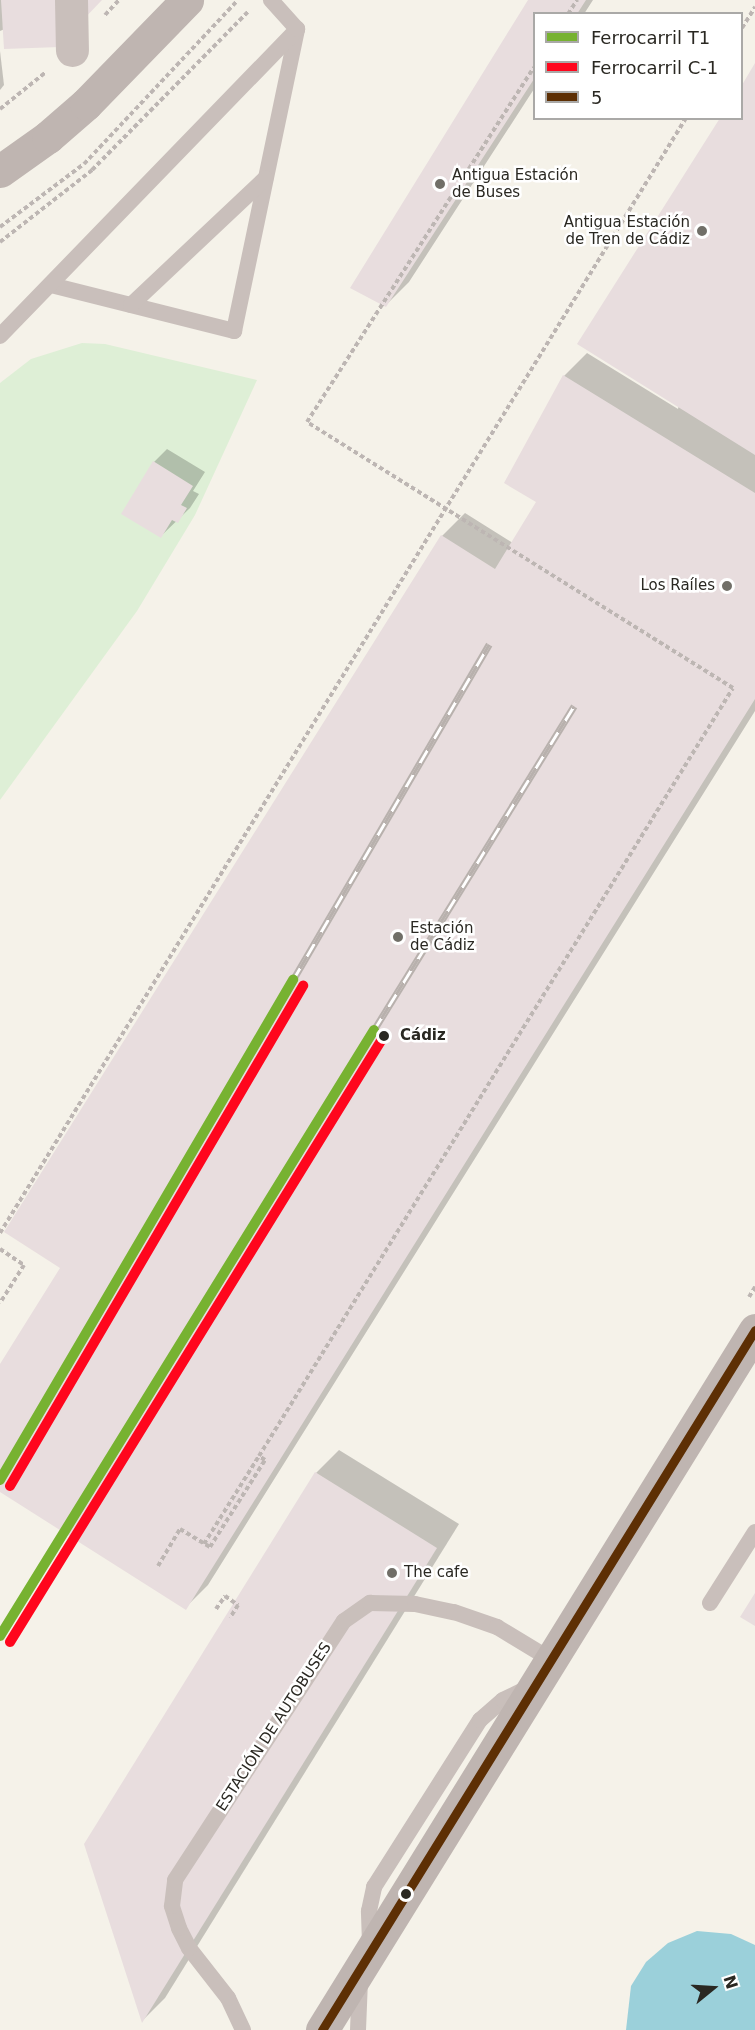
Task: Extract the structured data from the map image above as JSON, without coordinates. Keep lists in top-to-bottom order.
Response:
{
  "streets": {
    "lane": ["ESTACIÓN DE AUTOBUSES"]
  },
  "places": [
    "Antigua Estación de Buses",
    "Antigua Estación de Tren de Cádiz",
    "Los Raíles",
    "Estación de Cádiz",
    "Cádiz",
    "The cafe"
  ],
  "lines": ["rail line T1", "rail line C-1", "transit line 5"],
  "legend": ["Ferrocarril T1", "Ferrocarril C-1", "5"],
  "north": "right"
}
